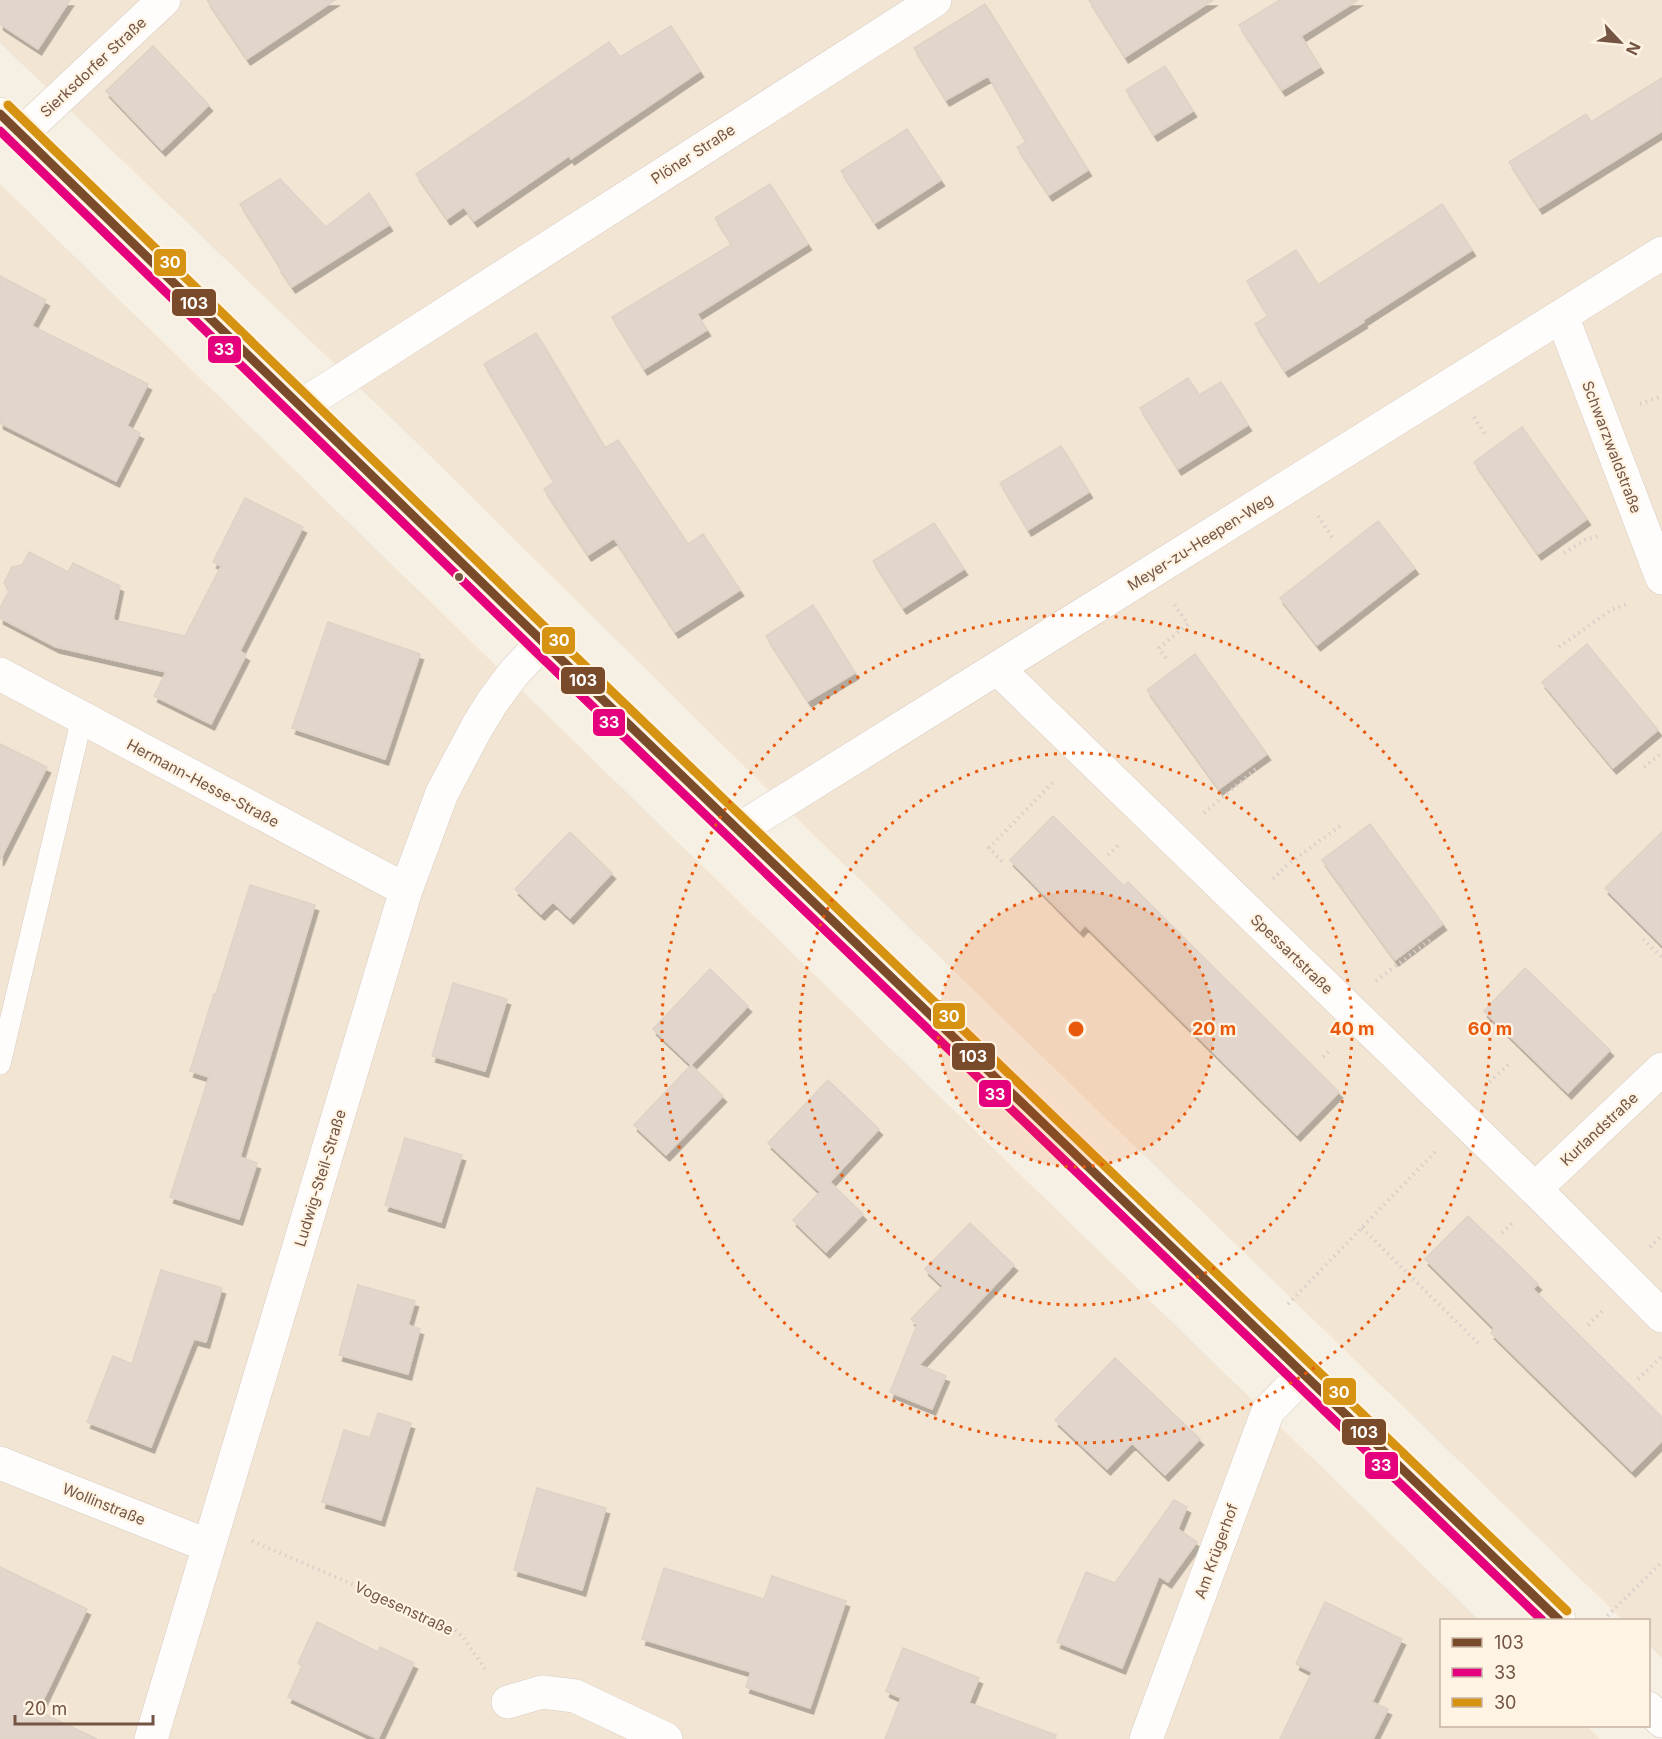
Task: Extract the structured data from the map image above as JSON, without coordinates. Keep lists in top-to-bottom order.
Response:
{
  "streets": {
    "street": [
      "Sierksdorfer Straße",
      "Plöner Straße",
      "Schwarzwaldstraße",
      "Meyer-zu-Heepen-Weg",
      "Hermann-Hesse-Straße",
      "Spessartstraße",
      "Kurlandstraße",
      "Ludwig-Steil-Straße",
      "Wollinstraße",
      "Am Krügerhof"
    ],
    "path": ["Vogesenstraße"]
  },
  "crossings": [
    ["Schwarzwaldstraße", "Meyer-zu-Heepen-Weg"],
    ["Meyer-zu-Heepen-Weg", "Spessartstraße"],
    ["Hermann-Hesse-Straße", "Ludwig-Steil-Straße"],
    ["Spessartstraße", "Kurlandstraße"],
    ["Ludwig-Steil-Straße", "Wollinstraße"],
    ["Ludwig-Steil-Straße", "Vogesenstraße"],
    ["Wollinstraße", "Vogesenstraße"]
  ],
  "lines": ["transit line 30", "transit line 103", "transit line 33"],
  "legend": ["103", "33", "30"],
  "scale_bar": "20 m",
  "north": "bottom right",
  "rings": ["20 m", "40 m", "60 m"]
}
